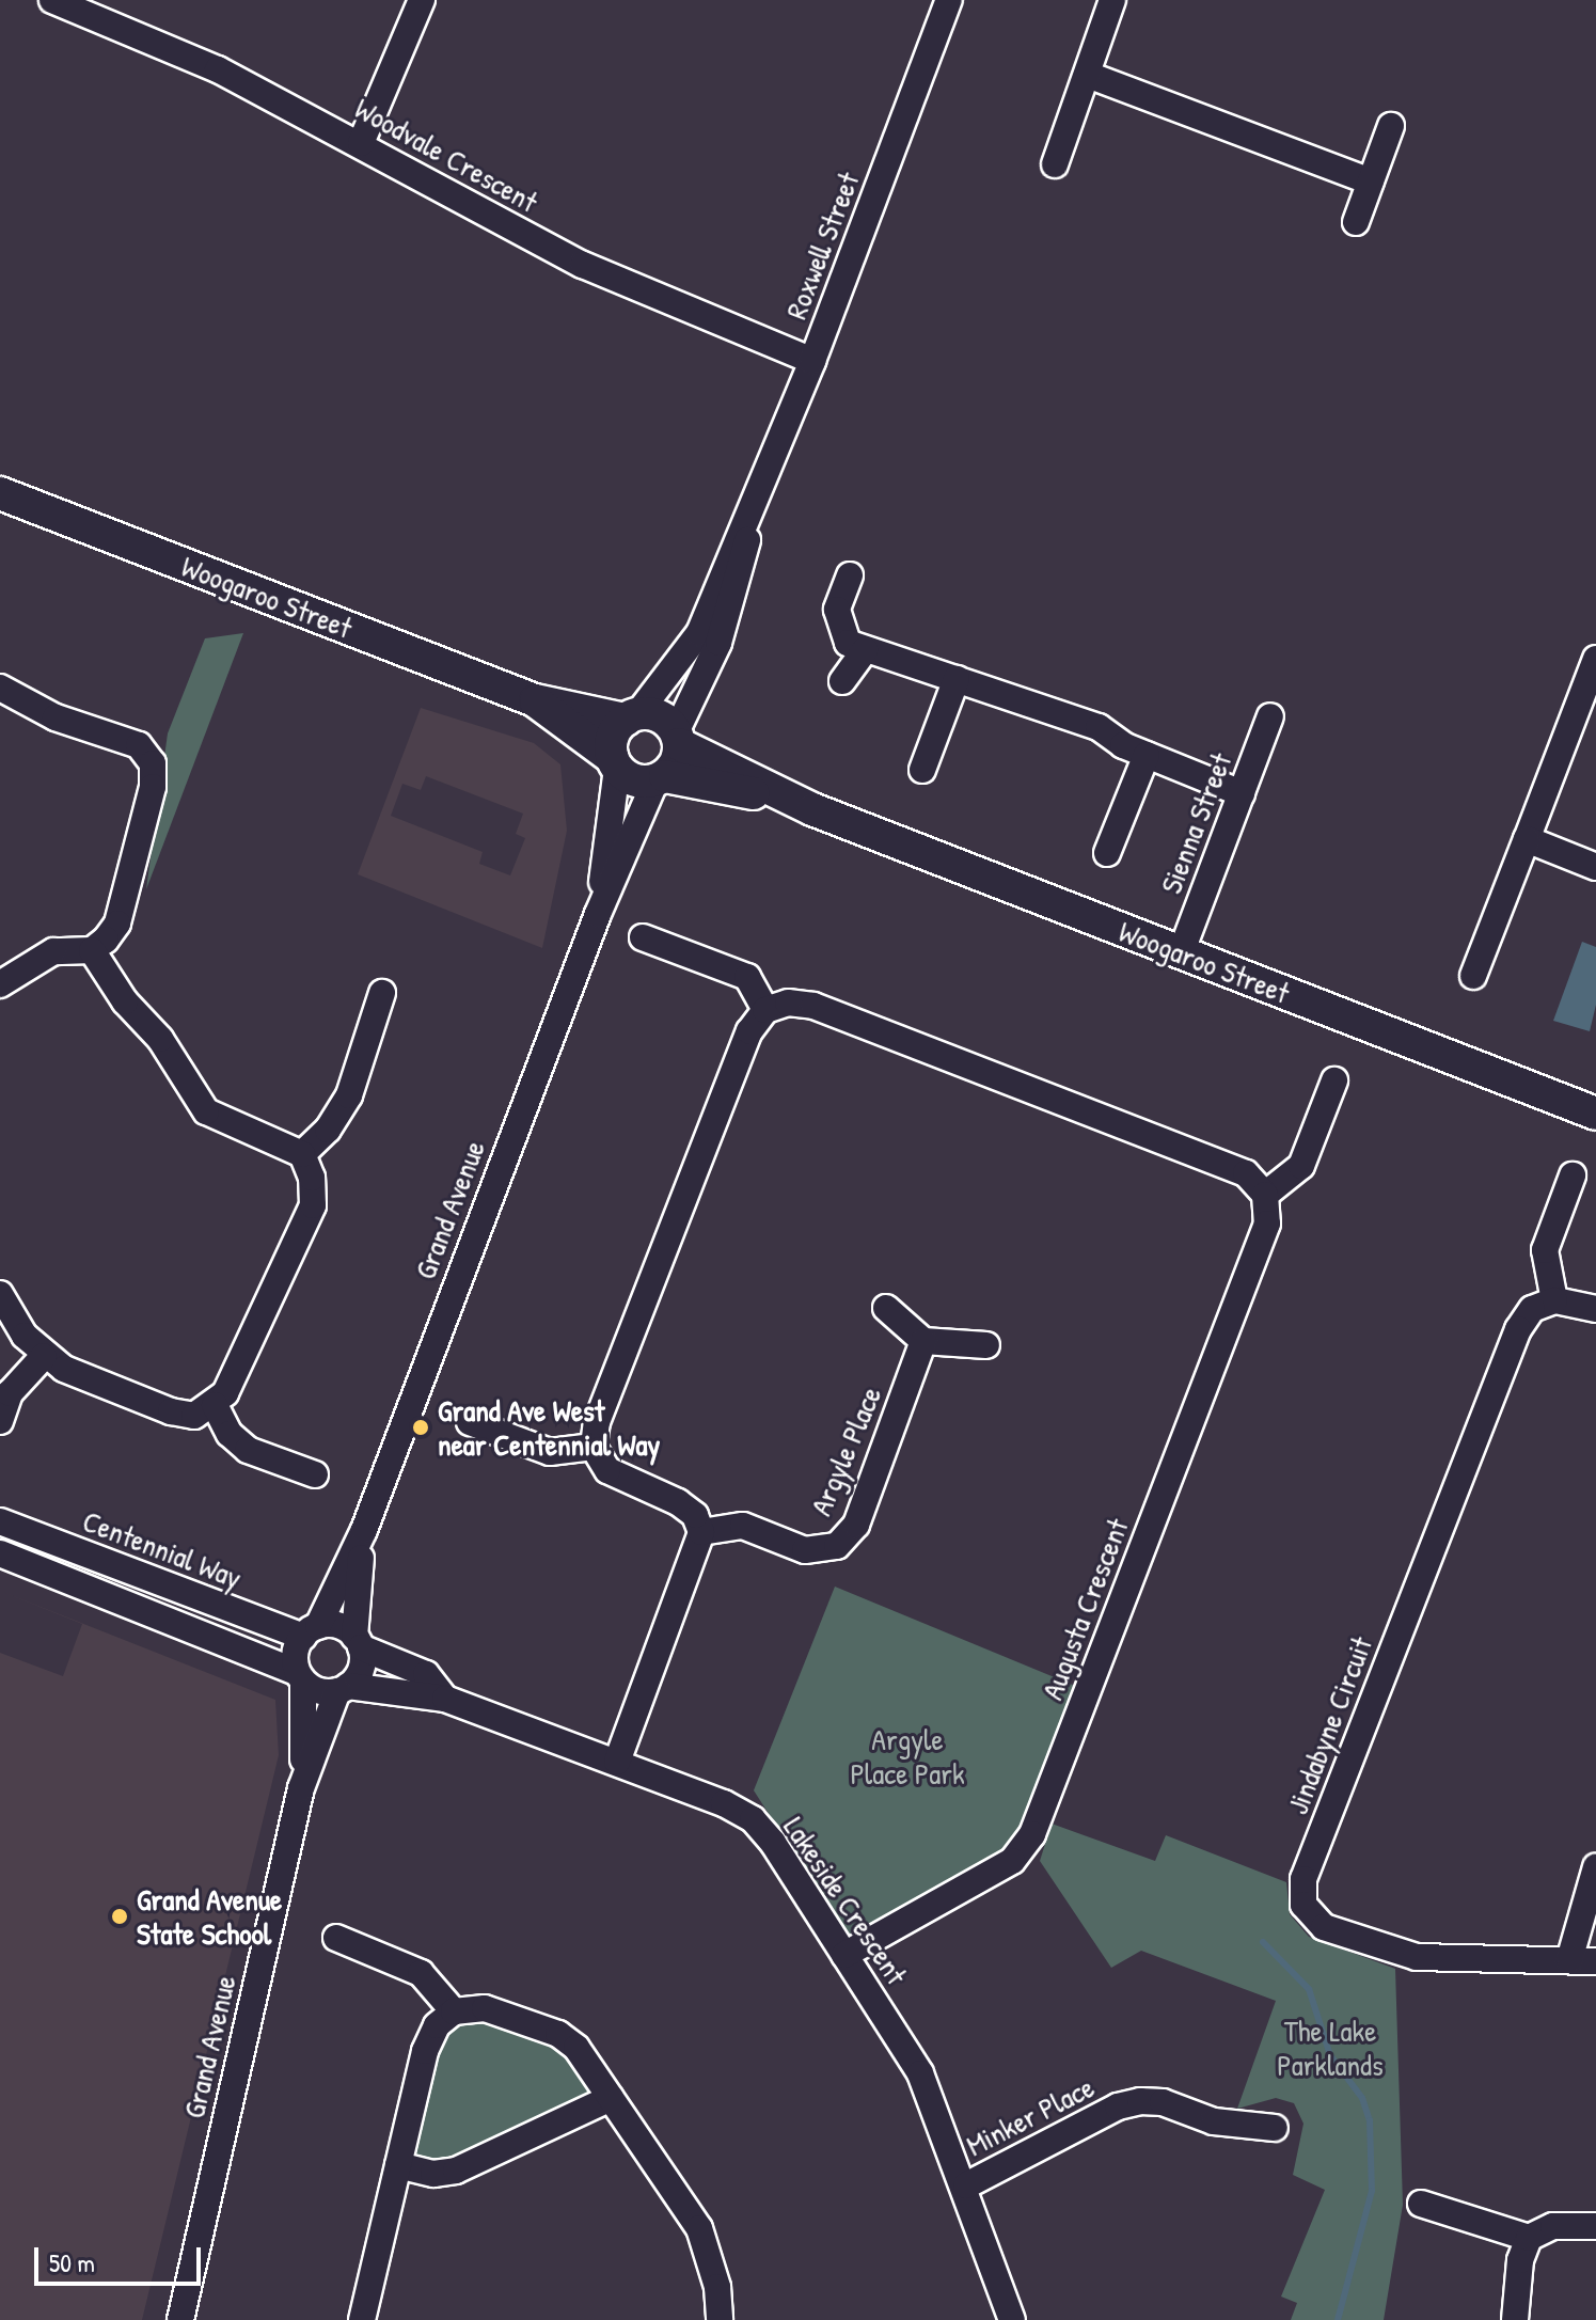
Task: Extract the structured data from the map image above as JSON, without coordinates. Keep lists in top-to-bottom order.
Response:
{
  "streets": {
    "main road": ["Woogaroo Street"],
    "street": [
      "Woodvale Crescent",
      "Roxwell Street",
      "Sienna Street",
      "Grand Avenue",
      "Argyle Place",
      "Centennial Way",
      "Augusta Crescent",
      "Jindabyne Circuit",
      "Lakeside Crescent",
      "Minker Place"
    ]
  },
  "crossings": [
    ["Woodvale Crescent", "Roxwell Street"],
    ["Roxwell Street", "Woogaroo Street"],
    ["Roxwell Street", "Grand Avenue"],
    ["Woogaroo Street", "Sienna Street"],
    ["Woogaroo Street", "Grand Avenue"],
    ["Grand Avenue", "Centennial Way"],
    ["Grand Avenue", "Lakeside Crescent"],
    ["Centennial Way", "Lakeside Crescent"],
    ["Augusta Crescent", "Lakeside Crescent"],
    ["Lakeside Crescent", "Minker Place"]
  ],
  "parks": ["Argyle Place Park", "The Lake Parklands"],
  "places": ["Grand Ave West near Centennial Way", "Grand Avenue State School"],
  "scale_bar": "50 m"
}
